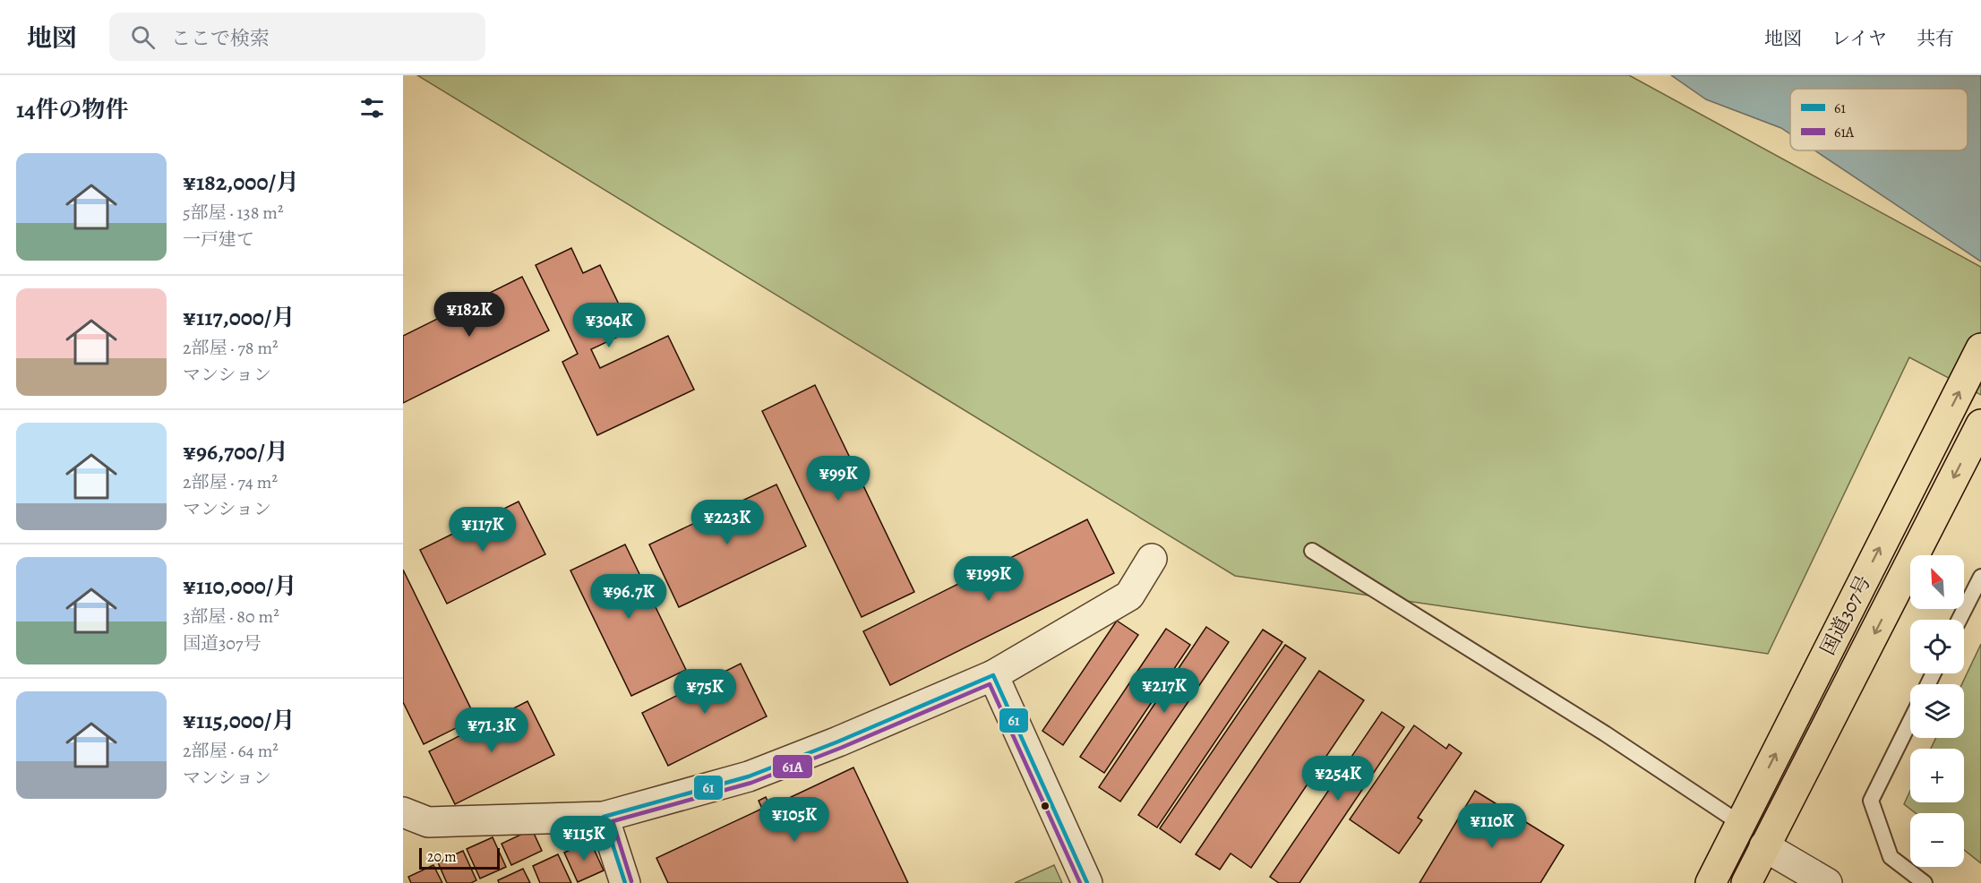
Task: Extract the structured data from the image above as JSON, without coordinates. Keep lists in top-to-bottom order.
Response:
{
  "streets": {
    "highway": ["国道307号"]
  },
  "lines": ["transit line 61", "transit line 61A"],
  "legend": ["61", "61A"],
  "scale_bar": "20 m",
  "north": "top left",
  "page": {
    "header": "地図",
    "search": "ここで検索",
    "nav": ["地図", "レイヤ", "共有"],
    "heading": "14件の物件",
    "list": [
      {
        "name": "¥182,000/月",
        "note": "5部屋 · 138 m² · 一戸建て"
      },
      {
        "name": "¥117,000/月",
        "note": "2部屋 · 78 m² · マンション"
      },
      {
        "name": "¥96,700/月",
        "note": "2部屋 · 74 m² · マンション"
      },
      {
        "name": "¥110,000/月",
        "note": "3部屋 · 80 m² · 国道307号"
      },
      {
        "name": "¥115,000/月",
        "note": "2部屋 · 64 m² · マンション"
      }
    ],
    "price": [
      "¥182K",
      "¥304K",
      "¥99K",
      "¥223K",
      "¥117K",
      "¥199K",
      "¥96.7K",
      "¥217K",
      "¥75K",
      "¥71.3K",
      "¥254K",
      "¥105K",
      "¥110K",
      "¥115K"
    ],
    "map_buttons": ["+", "−"],
    "scale": "20 m"
  }
}
